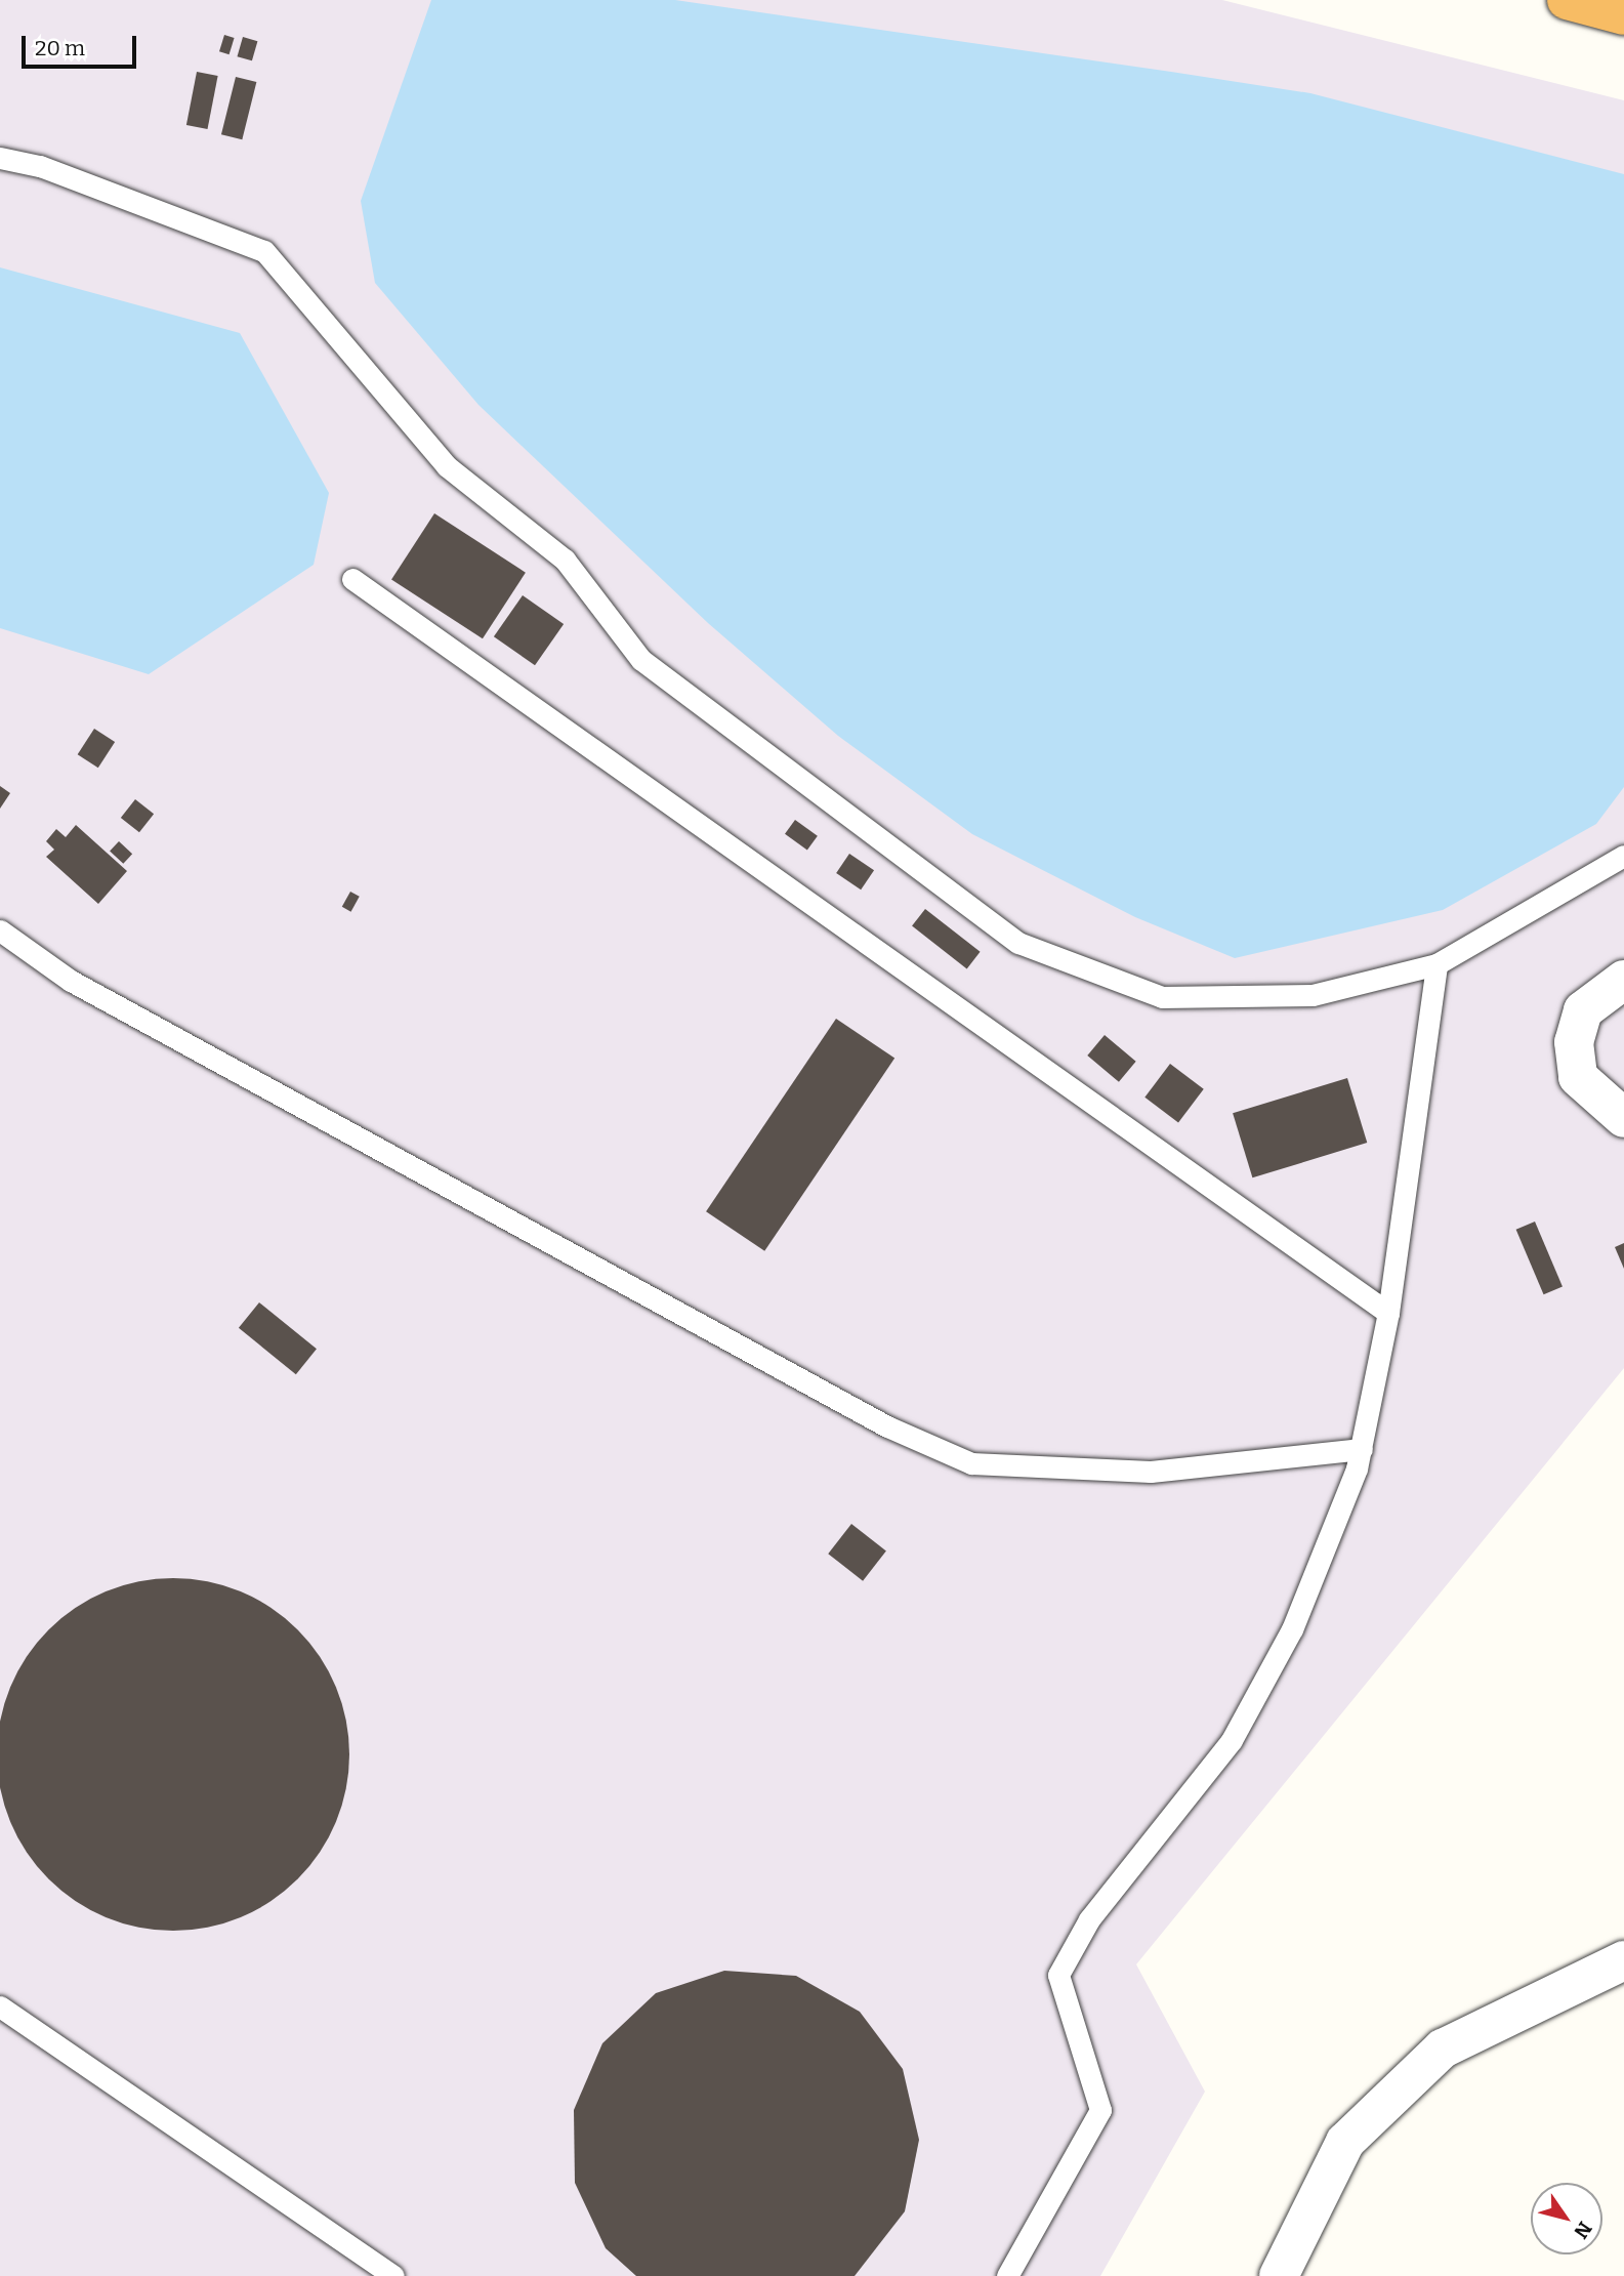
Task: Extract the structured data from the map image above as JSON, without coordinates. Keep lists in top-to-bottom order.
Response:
{
  "scale_bar": "20 m",
  "north": "bottom right"
}
